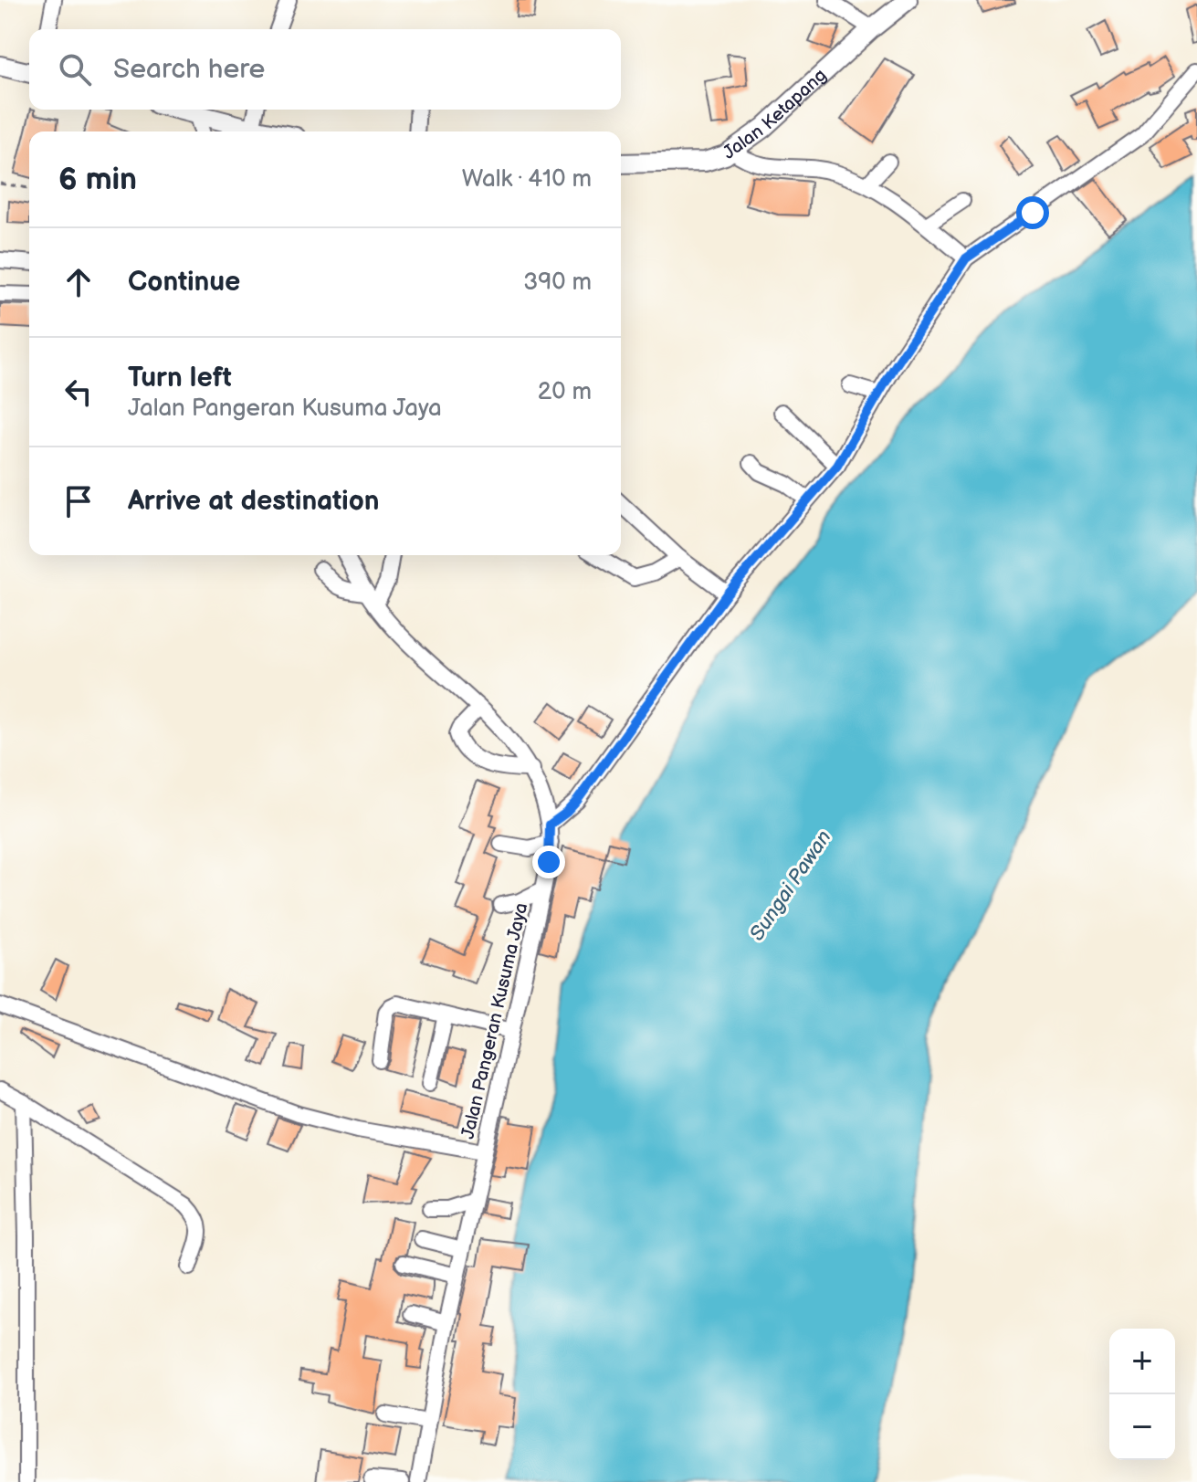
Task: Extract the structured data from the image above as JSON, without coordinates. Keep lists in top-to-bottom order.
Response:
{
  "streets": {
    "main road": ["Jalan Ketapang"],
    "street": ["Jalan Pangeran Kusuma Jaya"]
  },
  "water": ["Sungai Pawan"],
  "page": {
    "search": "Search here",
    "heading": ["6 min", "Walk · 410 m"],
    "list": [
      ["Continue", "390 m"],
      ["Turn left", "Jalan Pangeran Kusuma Jaya", "20 m"],
      "Arrive at destination"
    ],
    "map_buttons": ["+", "−"]
  }
}
